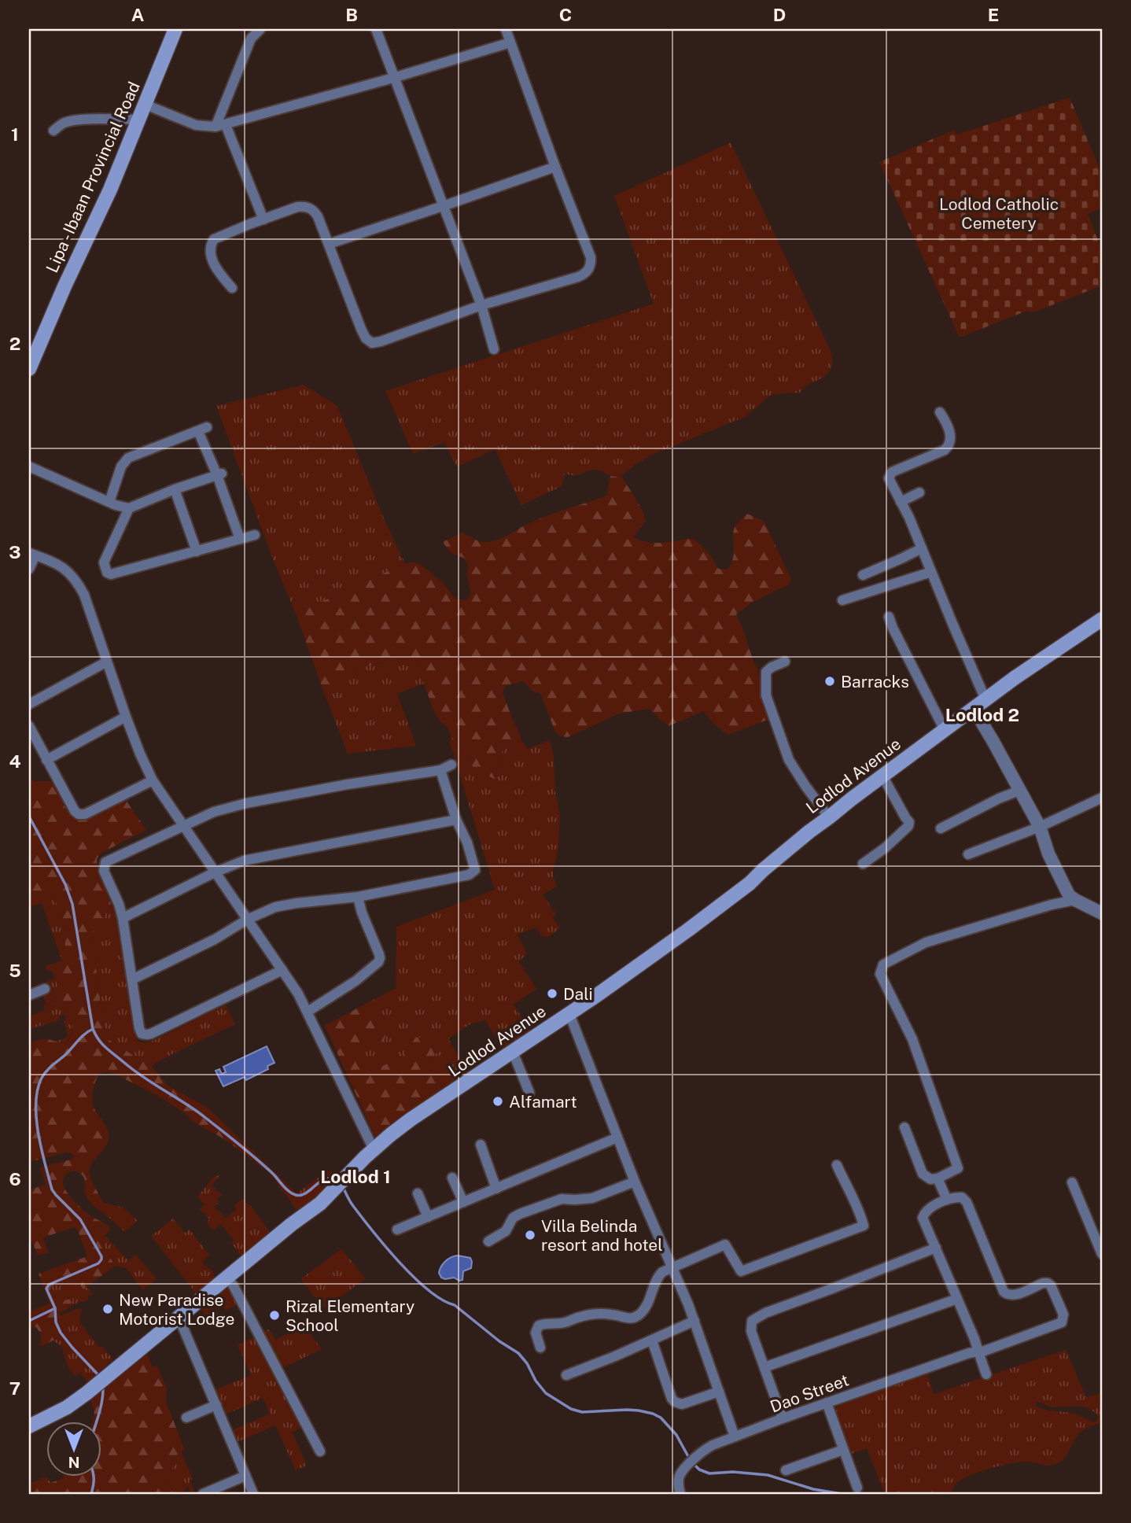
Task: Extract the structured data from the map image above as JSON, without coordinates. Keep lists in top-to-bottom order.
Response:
{
  "streets": {
    "main road": ["Lipa - Ibaan Provincial Road", "Lodlod Avenue"],
    "street": ["Dao Street"]
  },
  "districts": ["Lodlod 2", "Lodlod 1"],
  "parks": ["Lodlod Catholic Cemetery"],
  "places": [
    "Barracks",
    "Dali",
    "Alfamart",
    "Villa Belinda resort and hotel",
    "New Paradise Motorist Lodge",
    "Rizal Elementary School"
  ],
  "north": "bottom",
  "grid": {
    "columns": [
      "A",
      "B",
      "C",
      "D",
      "E"
    ],
    "rows": [
      "1",
      "2",
      "3",
      "4",
      "5",
      "6",
      "7"
    ]
  }
}
